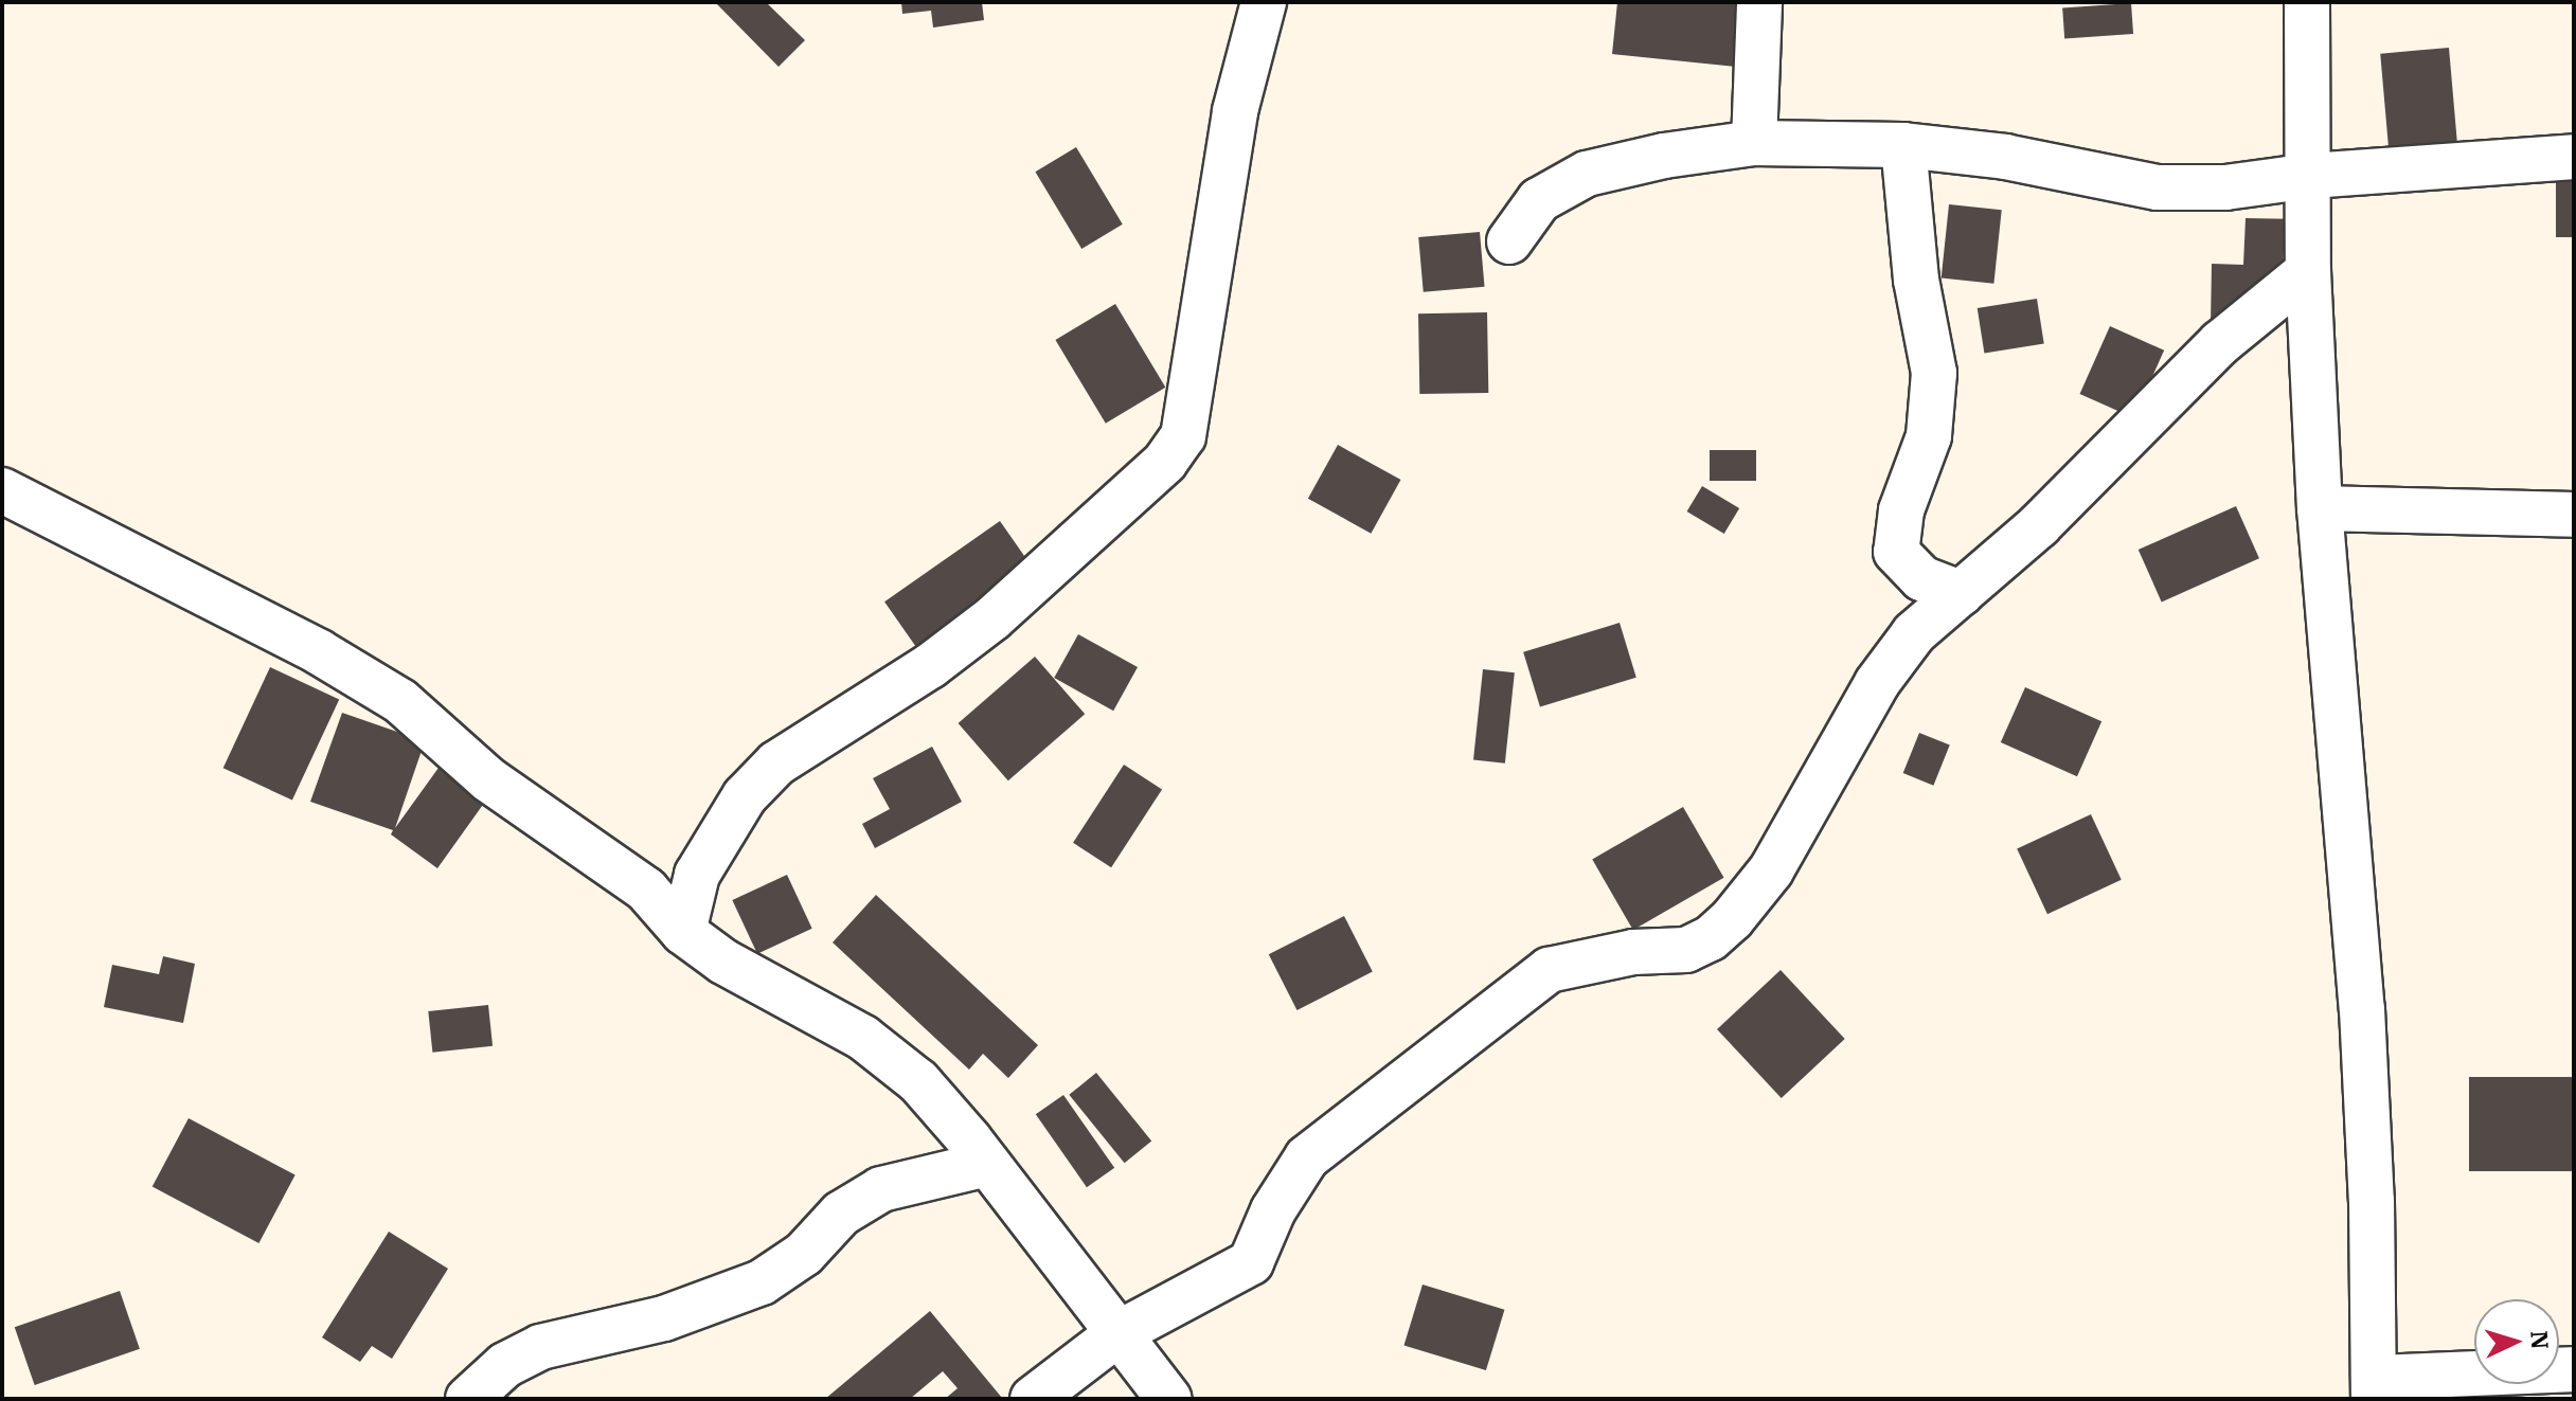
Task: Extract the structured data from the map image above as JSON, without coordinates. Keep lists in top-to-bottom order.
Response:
{
  "north": "right"
}
